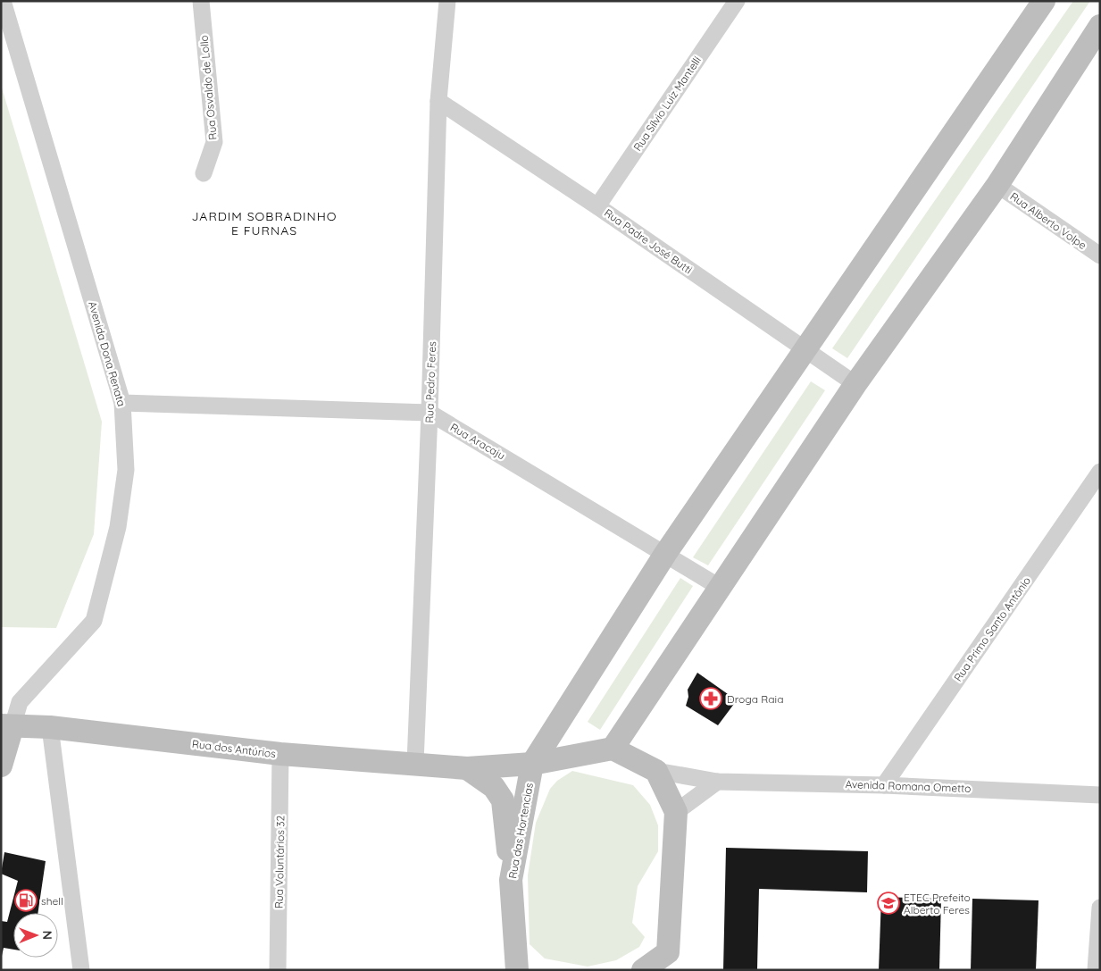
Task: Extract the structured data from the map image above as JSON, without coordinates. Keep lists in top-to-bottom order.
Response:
{
  "streets": {
    "street": [
      "Rua Osvaldo de Lollo",
      "Rua Sílvio Luiz Mantelli",
      "Rua Alberto Volpe",
      "Rua Padre José Butti",
      "Avenida Dona Renata",
      "Rua Pedro Feres",
      "Rua Aracaju",
      "Rua Primo Santo Antônio",
      "Rua dos Antúrios",
      "Avenida Romana Ometto",
      "Rua das Hortencias",
      "Rua Voluntários 32"
    ]
  },
  "crossings": [
    ["Rua Sílvio Luiz Mantelli", "Rua Padre José Butti"],
    ["Rua Padre José Butti", "Rua Pedro Feres"],
    ["Avenida Dona Renata", "Rua Aracaju"],
    ["Avenida Dona Renata", "Rua dos Antúrios"],
    ["Rua Pedro Feres", "Rua Aracaju"],
    ["Rua Pedro Feres", "Rua dos Antúrios"],
    ["Rua Primo Santo Antônio", "Avenida Romana Ometto"],
    ["Rua dos Antúrios", "Rua das Hortencias"],
    ["Rua dos Antúrios", "Rua Voluntários 32"]
  ],
  "districts": ["JARDIM SOBRADINHO E FURNAS"],
  "places": {
    "pharmacy": ["Droga Raia"],
    "fuel station": ["shell"],
    "school or university": ["ETEC Prefeito Alberto Feres"]
  },
  "north": "right"
}
